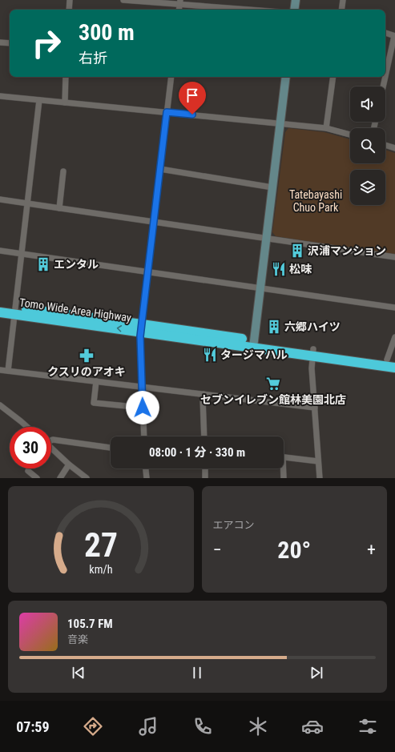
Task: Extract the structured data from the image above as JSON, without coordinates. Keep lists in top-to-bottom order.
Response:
{
  "streets": {
    "highway": ["Tomo Wide Area Highway"]
  },
  "parks": ["Tatebayashi Chuo Park"],
  "places": {
    "building": ["沢浦マンション", "エンタル", "六郷ハイツ"],
    "restaurant": ["松味", "タージマハル"],
    "pharmacy": ["クスリのアオキ"],
    "supermarket": ["セブンイレブン館林美園北店"]
  },
  "page": {
    "turn": ["300 m", "右折"],
    "limit": "30",
    "trip": "08:00 · 1 分 · 330 m",
    "tile": "エアコン",
    "heat": ["−", "20°", "+"],
    "song": ["105.7 FM", "音楽"],
    "tabs": "07:59",
    "gauge": ["27", "km/h"]
  }
}
